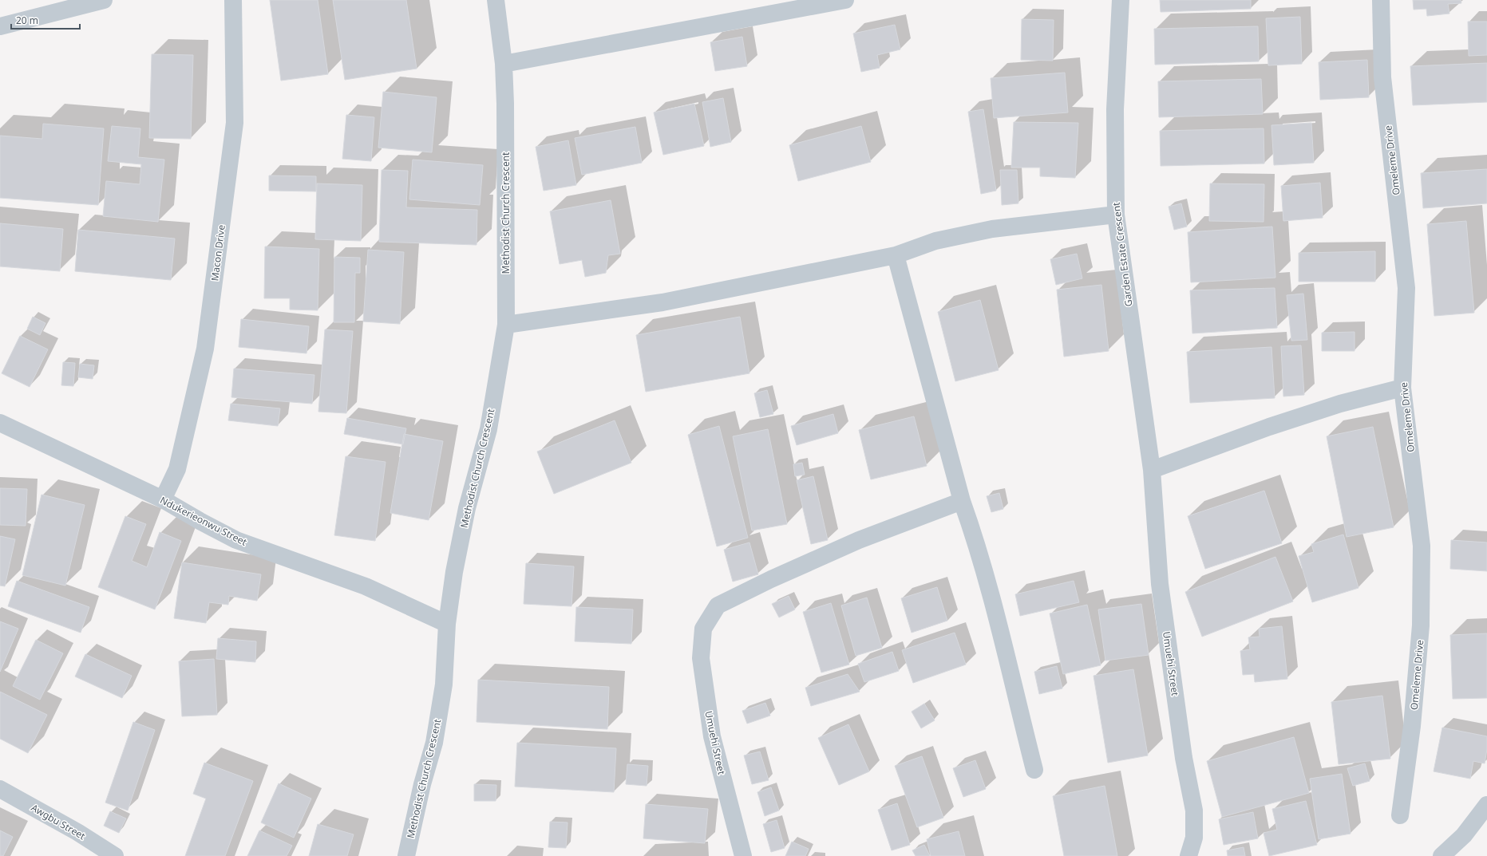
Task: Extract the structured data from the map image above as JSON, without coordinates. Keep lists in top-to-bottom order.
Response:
{
  "streets": {
    "street": [
      "Omeleme Drive",
      "Methodist Church Crescent",
      "Macon Drive",
      "Garden Estate Crescent",
      "Ndukerieonwu Street",
      "Umuehi Street",
      "Awgbu Street"
    ]
  },
  "crossings": [
    ["Methodist Church Crescent", "Ndukerieonwu Street"],
    ["Macon Drive", "Ndukerieonwu Street"],
    ["Garden Estate Crescent", "Umuehi Street"]
  ],
  "scale_bar": "20 m"
}
